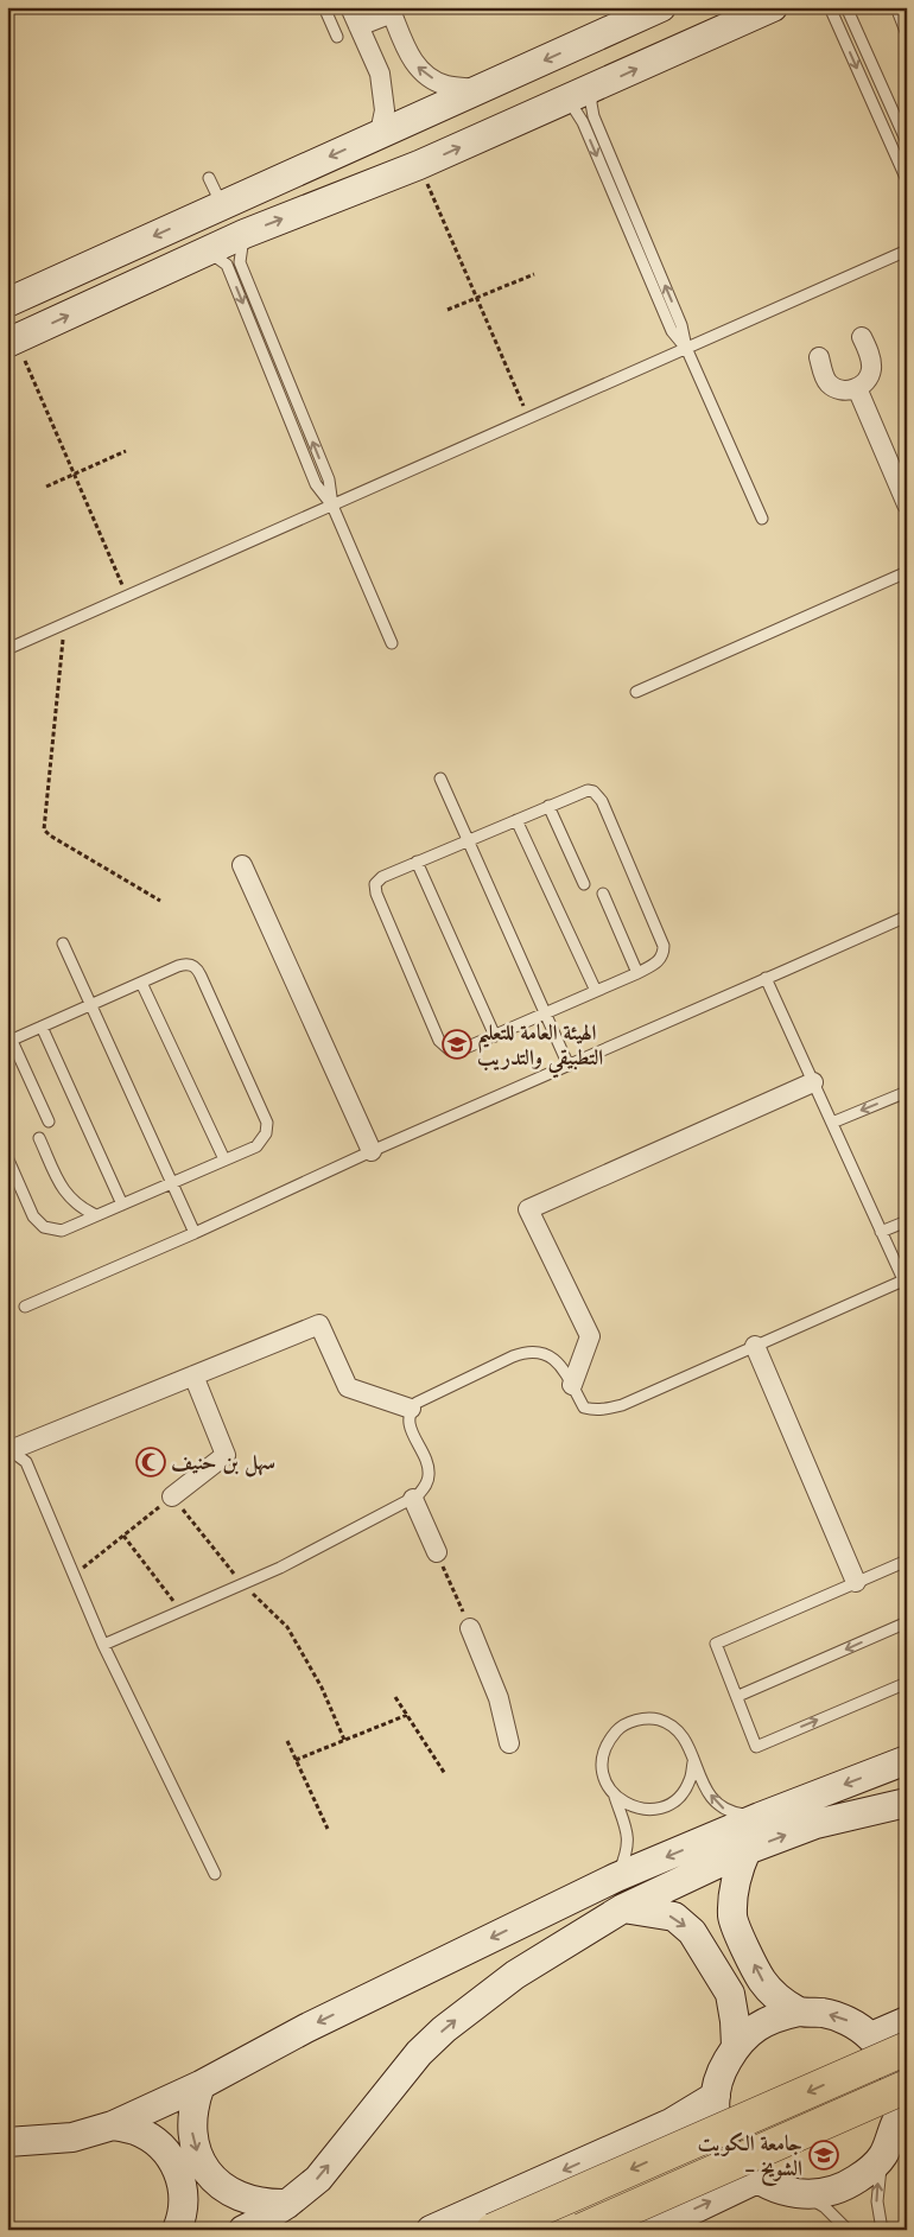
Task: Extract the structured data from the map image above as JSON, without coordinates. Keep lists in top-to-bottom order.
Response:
{
  "places": {
    "school or university": ["الهيئة العامة للتعليم التطبيقي والتدريب", "جامعة الكويت - الشويخ"],
    "mosque": ["سهل بن حنيف"]
  }
}
